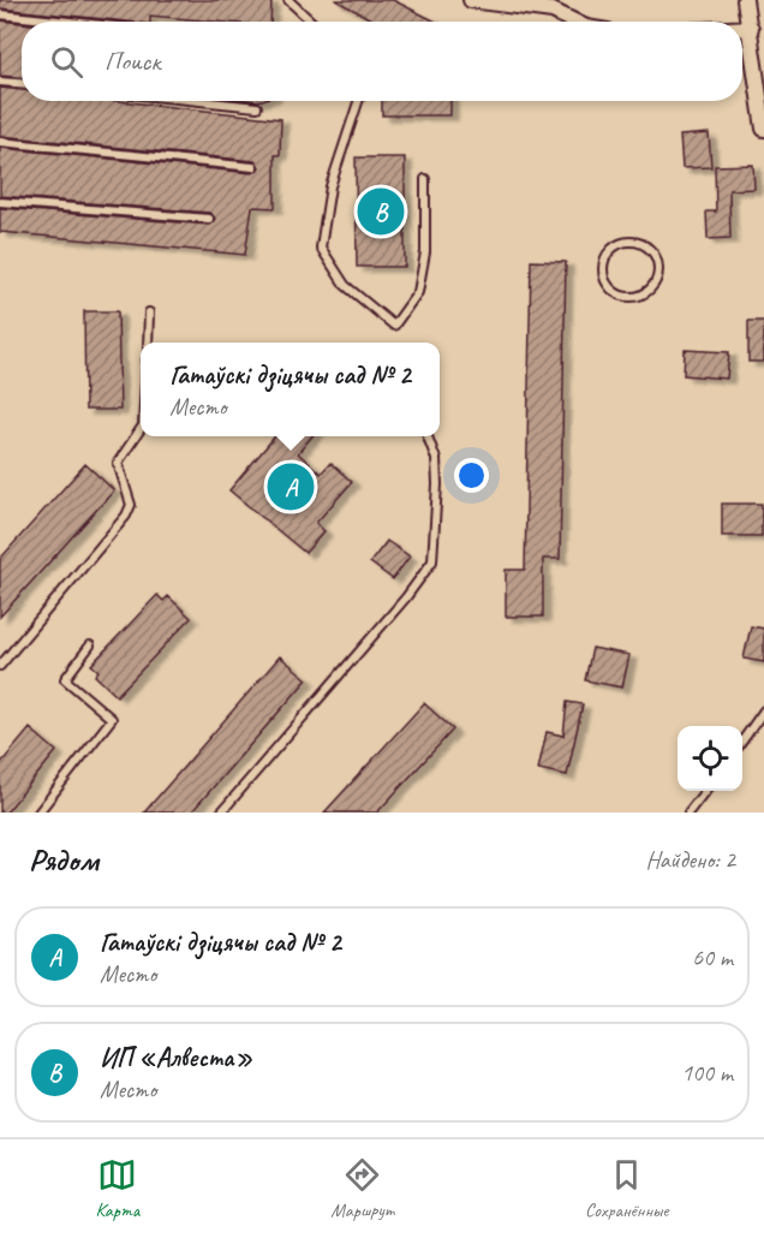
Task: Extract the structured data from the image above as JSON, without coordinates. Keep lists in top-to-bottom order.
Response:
{
  "page": {
    "search": "Поиск",
    "pins": ["B", "A"],
    "popup": ["Гатаўскі дзіцячы сад № 2", "Место"],
    "heading": ["Рядом", "Найдено: 2"],
    "list": [
      {
        "mark": "A",
        "name": "Гатаўскі дзіцячы сад № 2",
        "note": "Место",
        "value": "60 m"
      },
      {
        "mark": "B",
        "name": "ИП «Алвеста»",
        "note": "Место",
        "value": "100 m"
      }
    ],
    "nav": ["Карта", "Маршрут", "Сохранённые"]
  }
}
